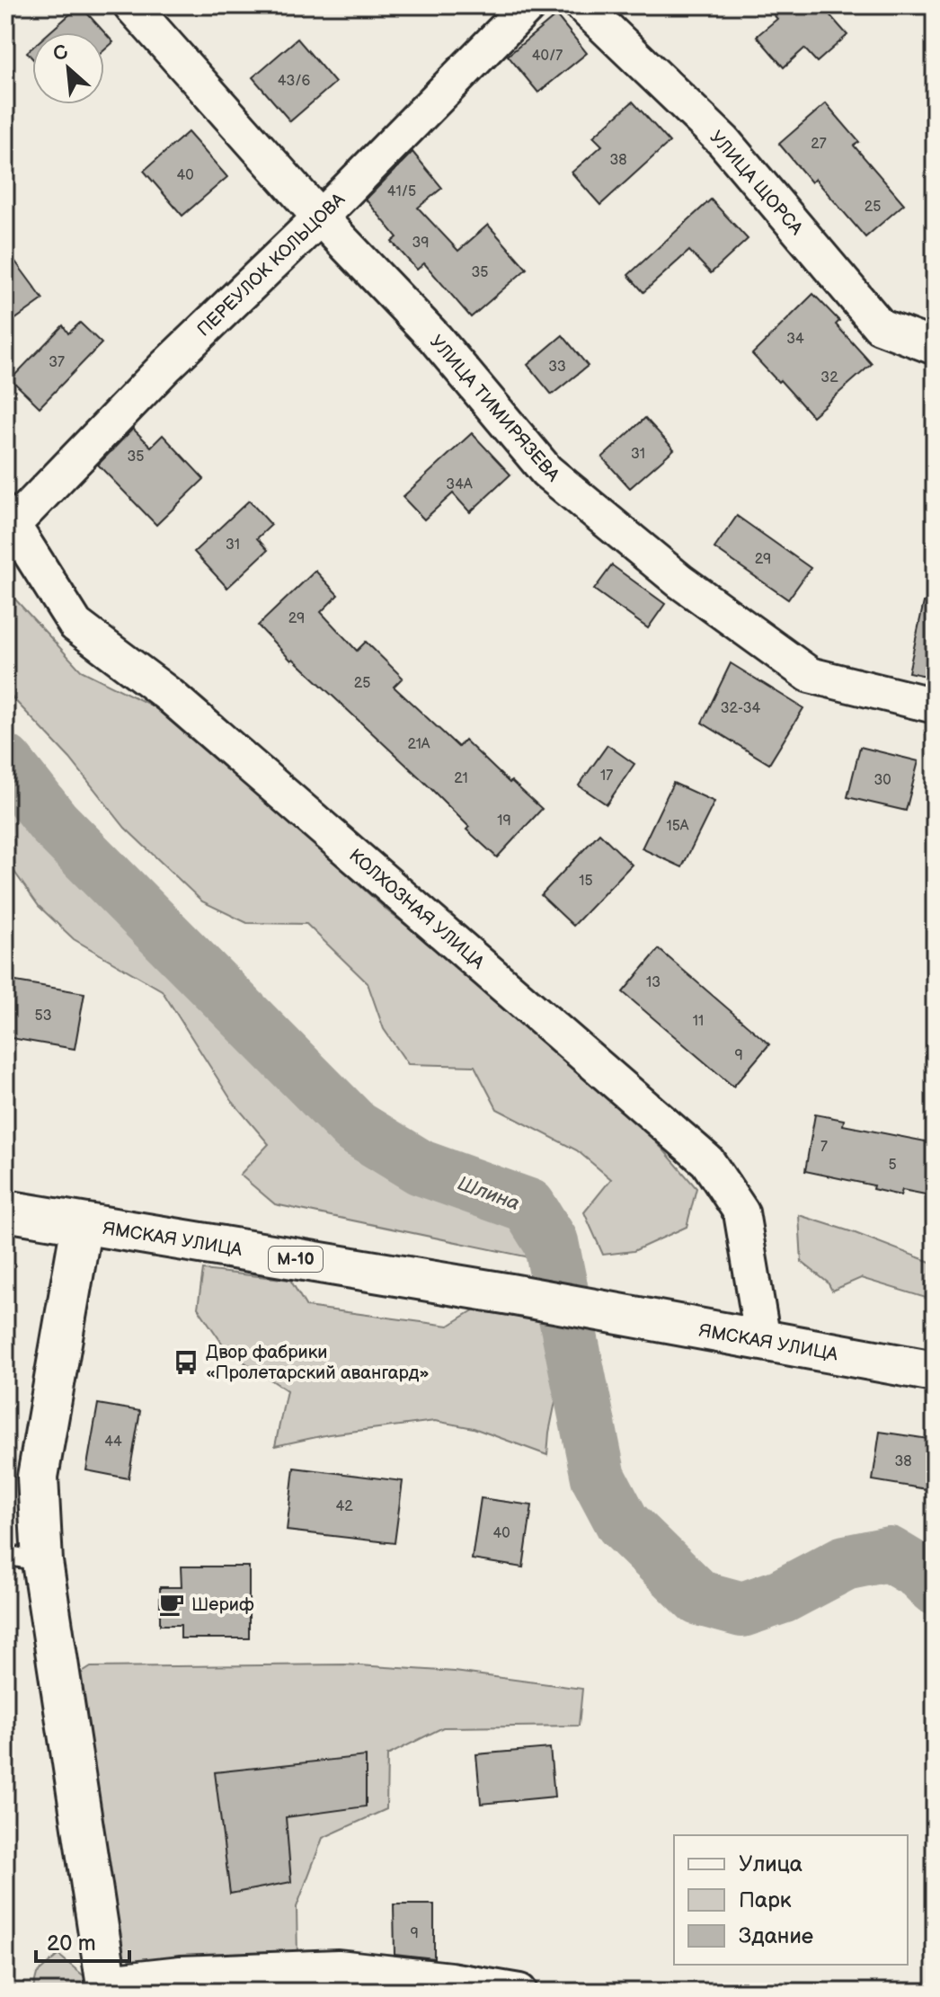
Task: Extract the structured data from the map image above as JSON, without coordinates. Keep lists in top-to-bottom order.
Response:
{
  "streets": {
    "main road": ["ЯМСКАЯ УЛИЦА", "М-10"],
    "street": [
      "УЛИЦА ЩОРСА",
      "ПЕРЕУЛОК КОЛЬЦОВА",
      "УЛИЦА ТИМИРЯЗЕВА",
      "КОЛХОЗНАЯ УЛИЦА"
    ]
  },
  "crossings": [
    ["ПЕРЕУЛОК КОЛЬЦОВА", "УЛИЦА ТИМИРЯЗЕВА"],
    ["ПЕРЕУЛОК КОЛЬЦОВА", "КОЛХОЗНАЯ УЛИЦА"],
    ["КОЛХОЗНАЯ УЛИЦА", "ЯМСКАЯ УЛИЦА"]
  ],
  "water": ["Шлина"],
  "places": {
    "bus stop": ["Двор фабрики «Пролетарский авангард»"],
    "cafe": ["Шериф"]
  },
  "house_numbers": [
    "40/7",
    "43/6",
    "27",
    "38",
    "40",
    "41/5",
    "25",
    "39",
    "35",
    "34",
    "37",
    "33",
    "32",
    "31",
    "35",
    "34А",
    "31",
    "29",
    "29",
    "25",
    "32-34",
    "21А",
    "17",
    "21",
    "30",
    "19",
    "15А",
    "15",
    "13",
    "53",
    "11",
    "9",
    "7",
    "5",
    "44",
    "38",
    "42",
    "40",
    "9"
  ],
  "legend": ["Улица", "Парк", "Здание"],
  "scale_bar": "20 m",
  "north": "top left"
}
